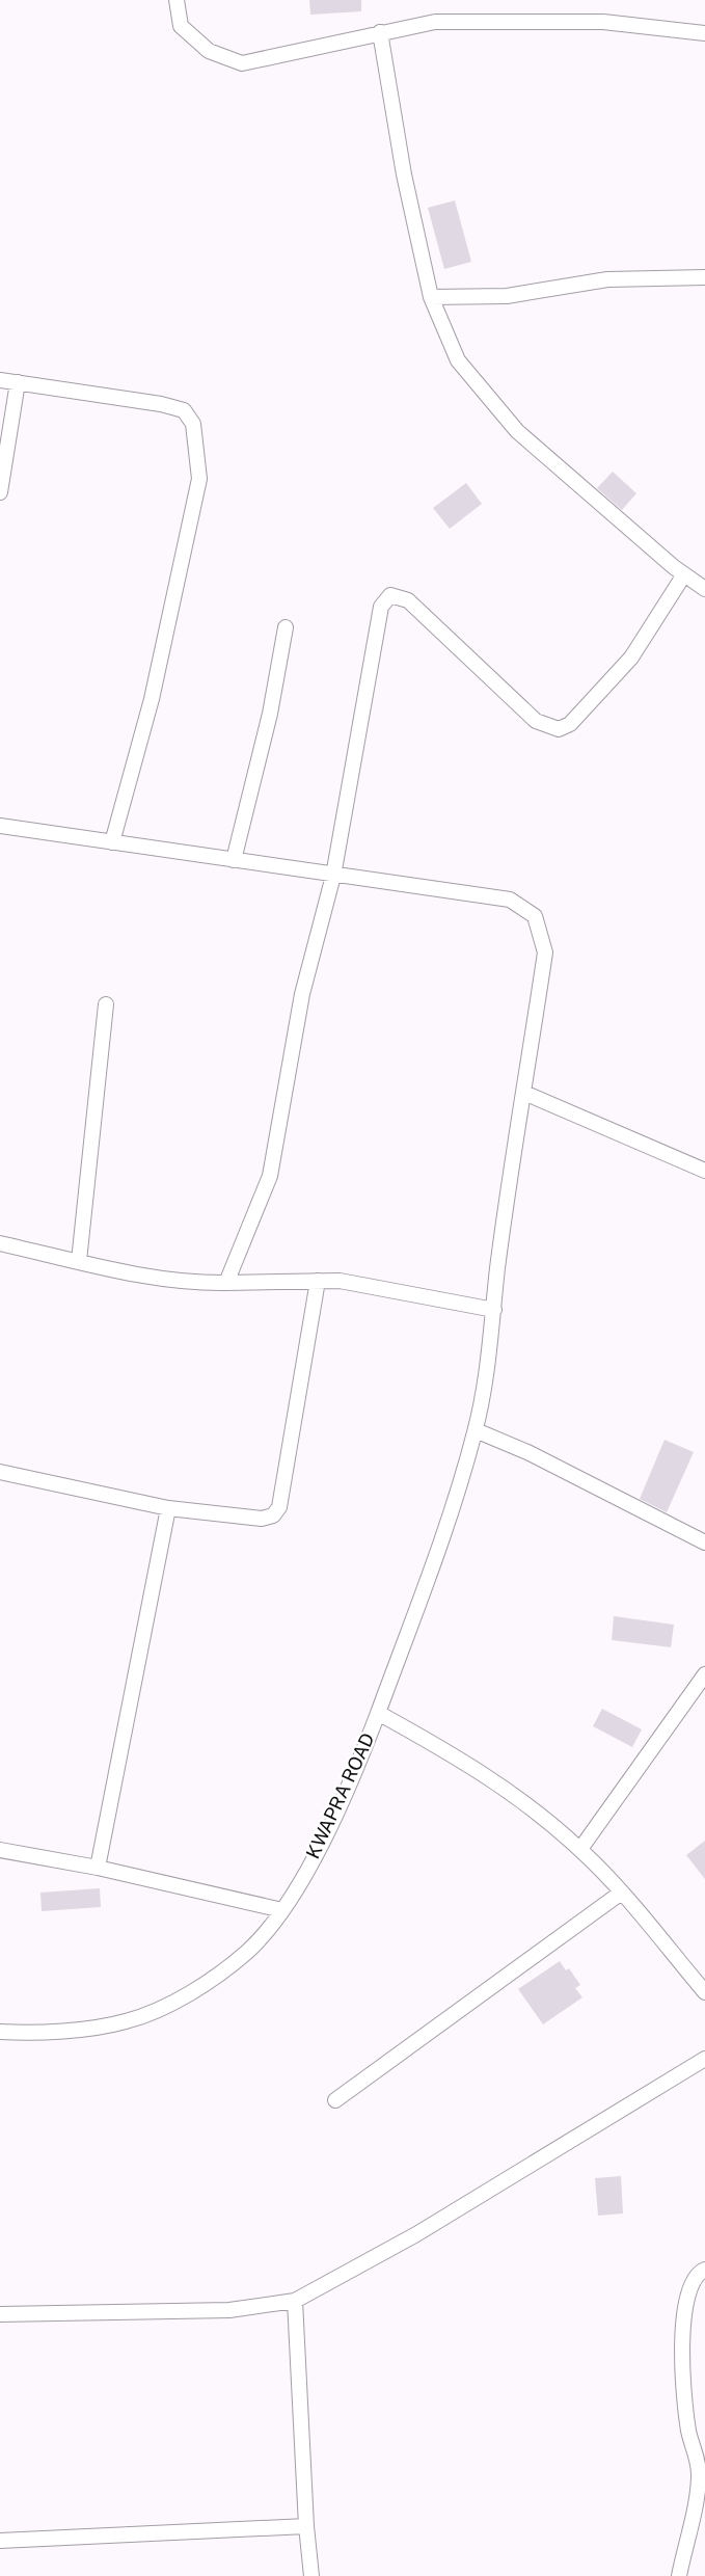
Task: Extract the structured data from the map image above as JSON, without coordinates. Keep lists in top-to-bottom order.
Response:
{
  "streets": {
    "street": ["KWAPRA ROAD"]
  }
}
